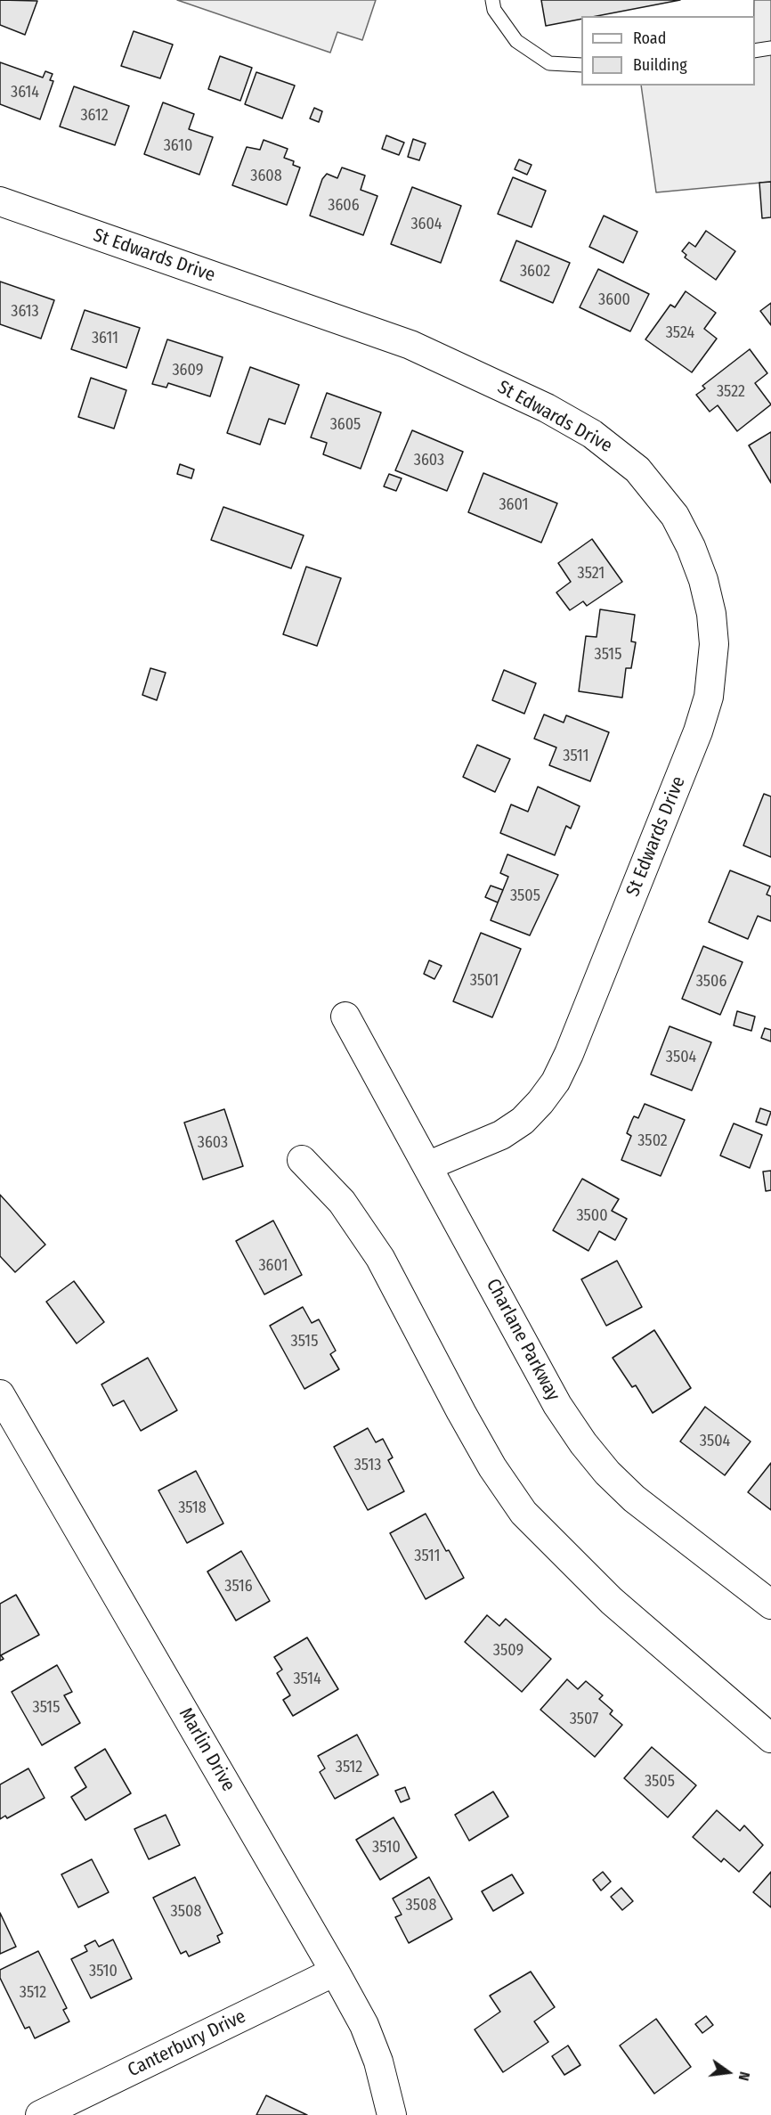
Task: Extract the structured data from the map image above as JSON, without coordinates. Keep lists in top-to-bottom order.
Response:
{
  "streets": {
    "street": [
      "St Edwards Drive",
      "Charlane Parkway",
      "Marlin Drive",
      "Canterbury Drive"
    ]
  },
  "crossings": [
    ["St Edwards Drive", "Charlane Parkway"],
    ["Marlin Drive", "Canterbury Drive"]
  ],
  "house_numbers": [
    "3614",
    "3612",
    "3610",
    "3608",
    "3606",
    "3604",
    "3602",
    "3600",
    "3613",
    "3524",
    "3611",
    "3609",
    "3522",
    "3605",
    "3603",
    "3601",
    "3521",
    "3515",
    "3511",
    "3505",
    "3501",
    "3506",
    "3504",
    "3502",
    "3603",
    "3500",
    "3601",
    "3515",
    "3504",
    "3513",
    "3518",
    "3511",
    "3516",
    "3509",
    "3514",
    "3515",
    "3507",
    "3512",
    "3505",
    "3510",
    "3508",
    "3508",
    "3510",
    "3512"
  ],
  "legend": ["Road", "Building"],
  "north": "right"
}
